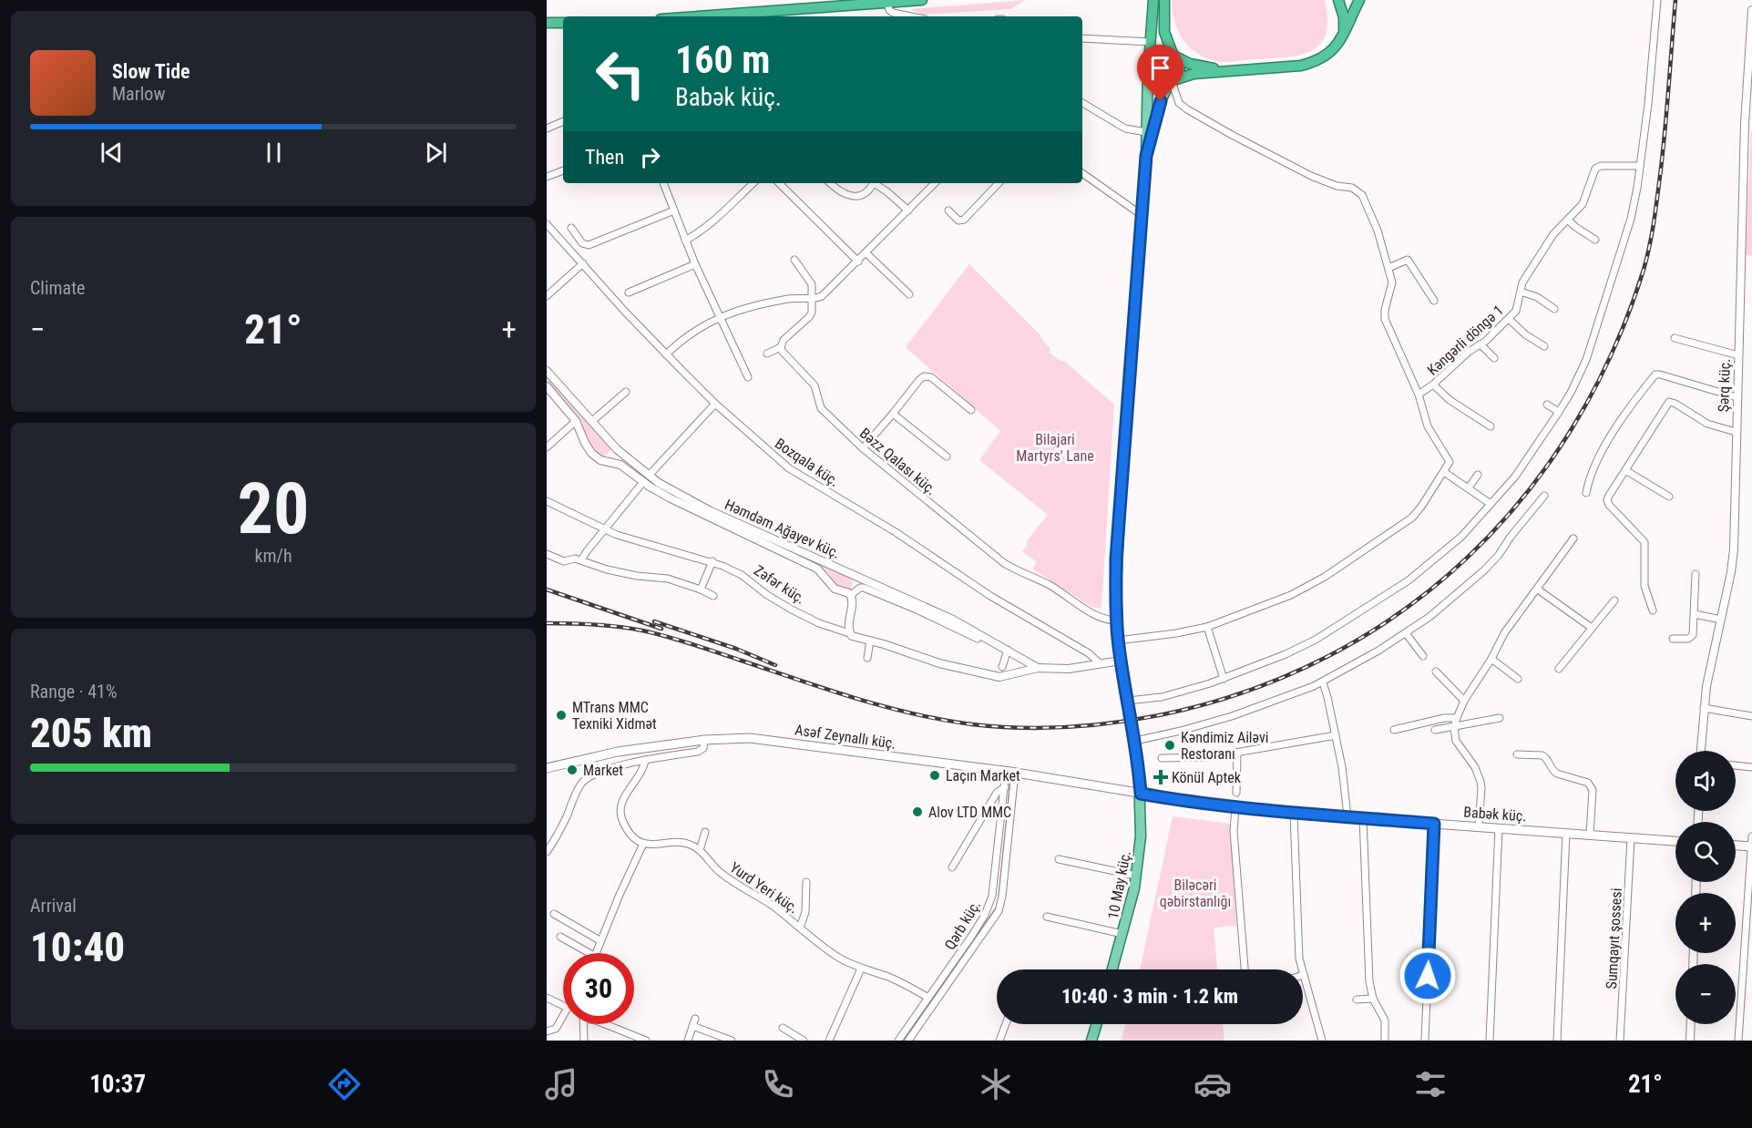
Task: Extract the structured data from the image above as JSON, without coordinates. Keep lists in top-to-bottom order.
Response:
{
  "streets": {
    "main road": ["Asəf Zeynallı küç.", "Babək küç.", "10 May küç."],
    "street": [
      "Kəngərli döngə 1",
      "Şərq küç.",
      "Bəzz Qalası küç.",
      "Bozqala küç.",
      "Həmdəm Ağayev küç.",
      "Zəfər küç.",
      "Yurd Yeri küç.",
      "Qərb küç.",
      "Sumqayıt şossesi"
    ]
  },
  "crossings": [
    ["Bəzz Qalası küç.", "10 May küç."],
    ["Həmdəm Ağayev küç.", "Zəfər küç."],
    ["Asəf Zeynallı küç.", "Babək küç."],
    ["Asəf Zeynallı küç.", "10 May küç."],
    ["Asəf Zeynallı küç.", "Qərb küç."],
    ["Babək küç.", "10 May küç."],
    ["Babək küç.", "Sumqayıt şossesi"],
    ["Yurd Yeri küç.", "Qərb küç."]
  ],
  "parks": ["Bilajari Martyrs' Lane", "Biləcəri qəbirstanlığı"],
  "places": {
    "other": [
      "MTrans MMC Texniki Xidmət",
      "Kəndimiz Ailəvi Restoranı",
      "Market",
      "Laçın Market",
      "Alov LTD MMC"
    ],
    "health": ["Könül Aptek"]
  },
  "page": {
    "turn": ["160 m", "Babək küç."],
    "song": ["Slow Tide", "Marlow"],
    "then": "Then",
    "tile": [
      "Climate",
      ["20", "km/h"],
      ["Range · 41%", "205 km"],
      ["Arrival", "10:40"]
    ],
    "heat": ["−", "21°", "+"],
    "map_buttons": ["+", "−"],
    "limit": "30",
    "trip": "10:40 · 3 min · 1.2 km",
    "tabs": ["10:37", "21°"]
  }
}
